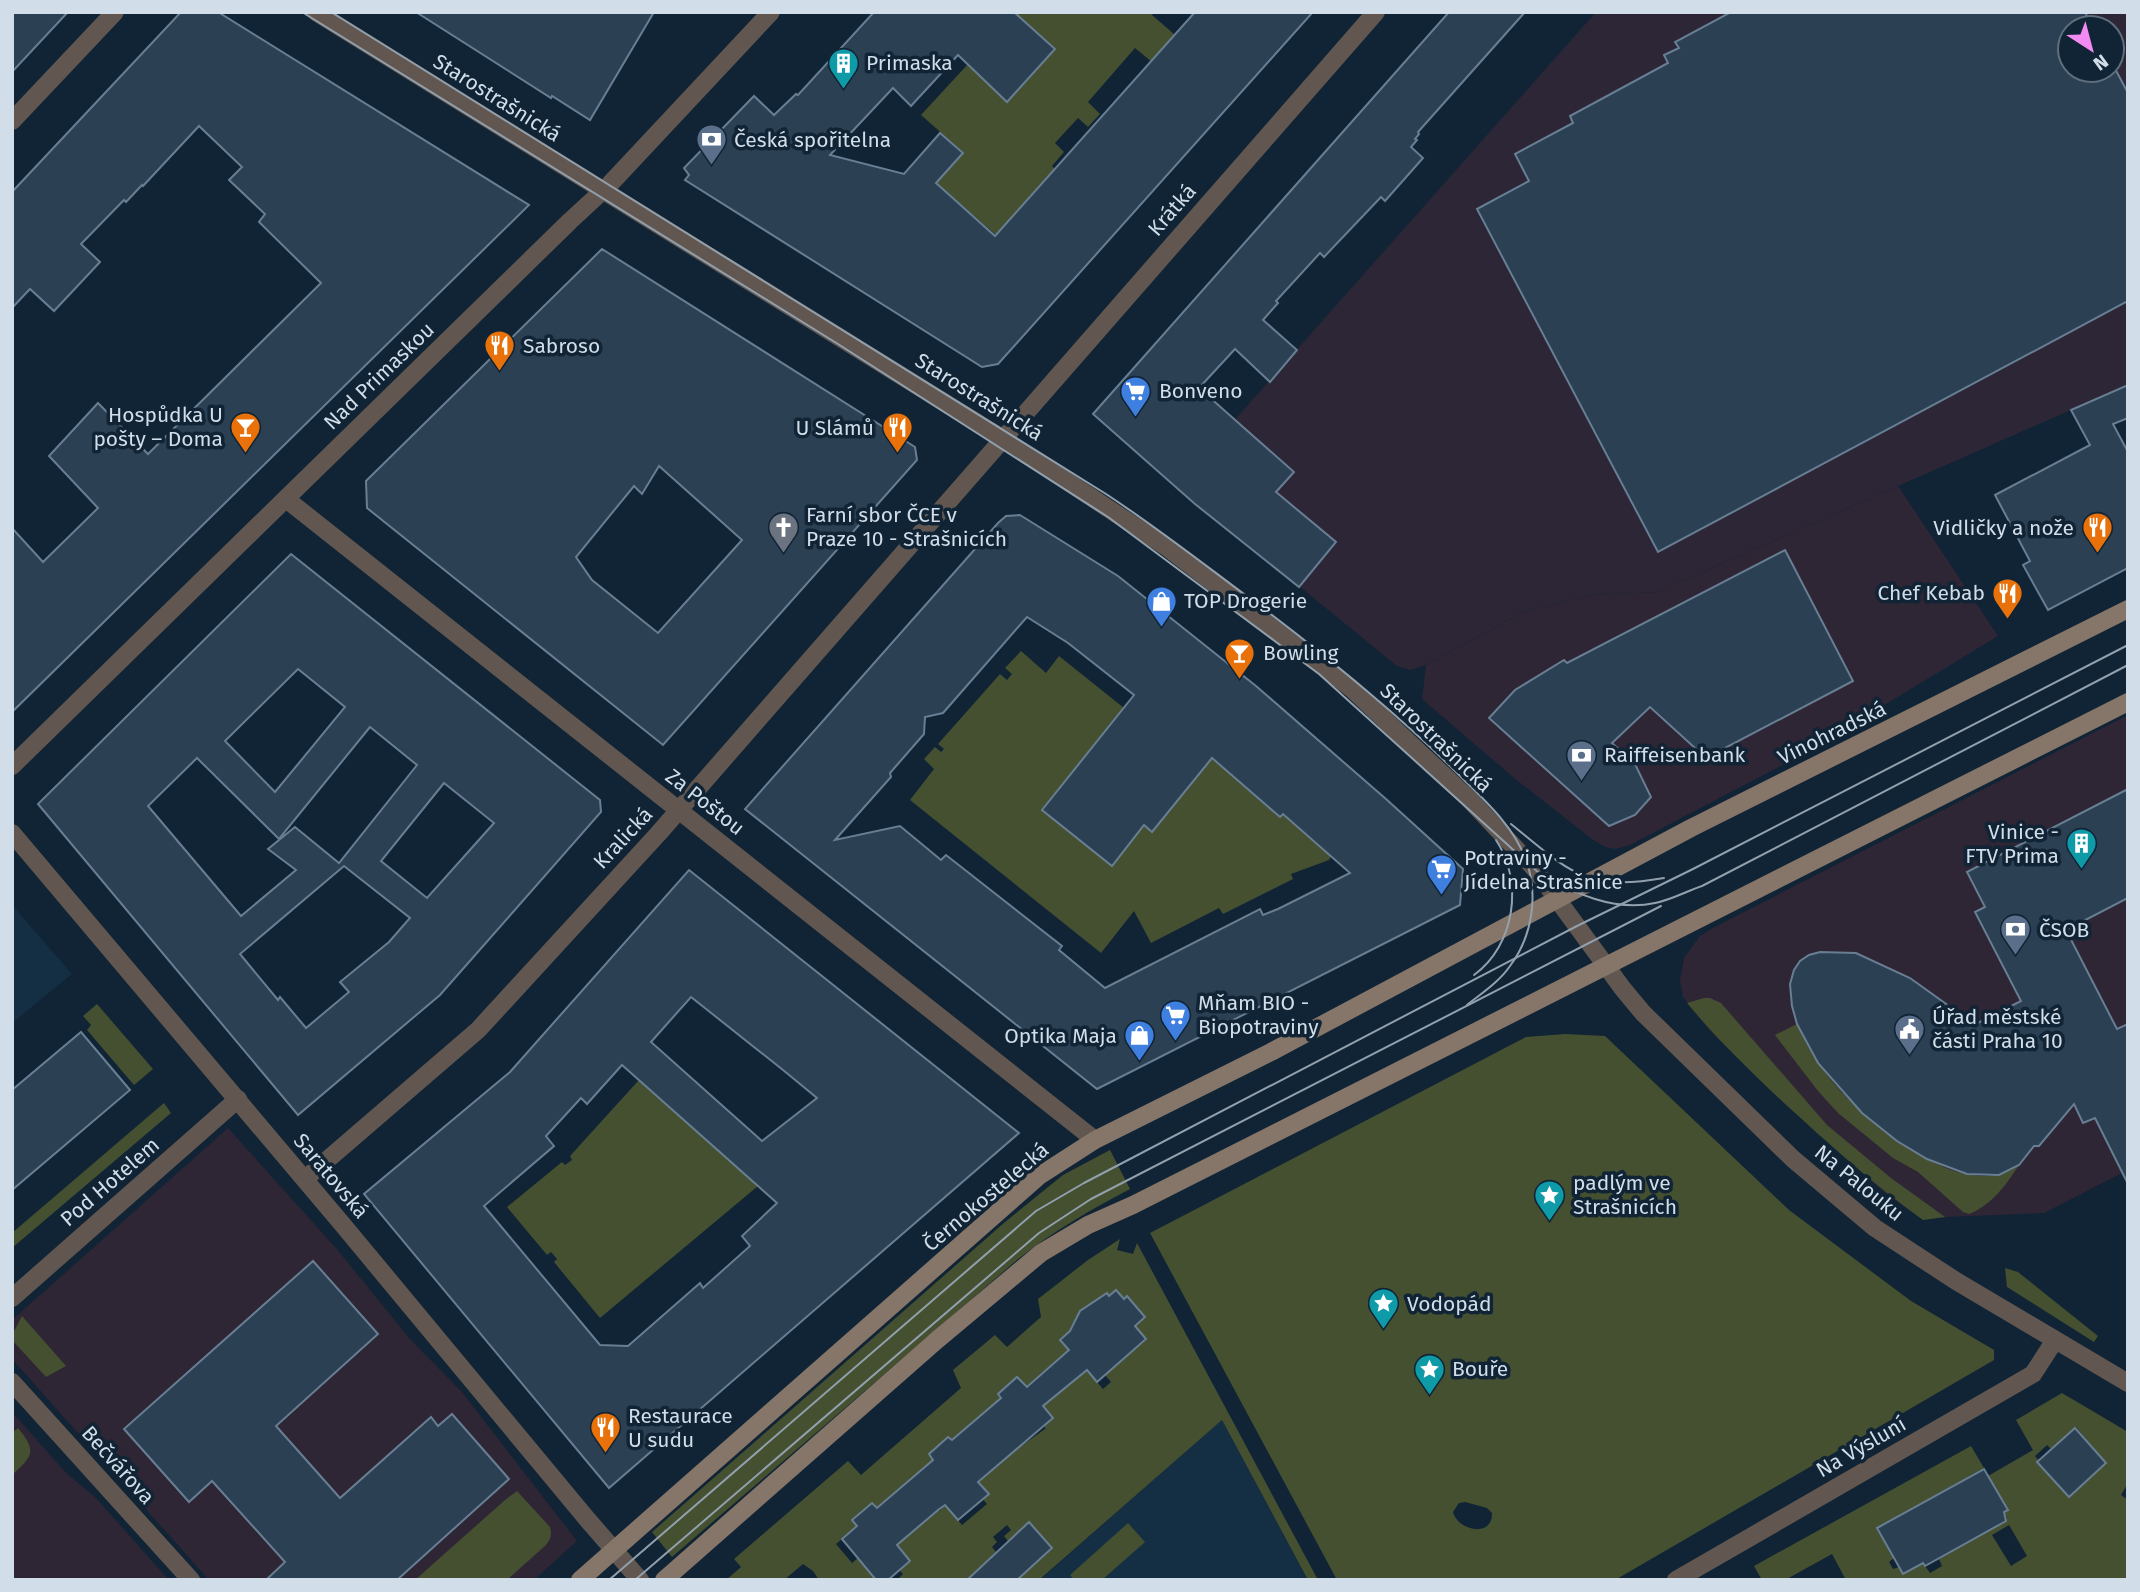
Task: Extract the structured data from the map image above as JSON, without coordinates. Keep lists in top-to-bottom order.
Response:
{
  "streets": {
    "main road": ["Vinohradská", "Černokostelecká"],
    "street": [
      "Starostrašnická",
      "Krátká",
      "Nad Primaskou",
      "Za Poštou",
      "Kralická",
      "Saratovská",
      "Pod Hotelem",
      "Na Palouku",
      "Na Výsluní",
      "Bečvářova"
    ]
  },
  "crossings": [
    ["Starostrašnická", "Krátká"],
    ["Starostrašnická", "Nad Primaskou"],
    ["Starostrašnická", "Vinohradská"],
    ["Starostrašnická", "Kralická"],
    ["Starostrašnická", "Na Palouku"],
    ["Starostrašnická", "Černokostelecká"],
    ["Krátká", "Kralická"],
    ["Nad Primaskou", "Za Poštou"],
    ["Vinohradská", "Černokostelecká"],
    ["Za Poštou", "Kralická"],
    ["Za Poštou", "Černokostelecká"],
    ["Kralická", "Saratovská"],
    ["Saratovská", "Pod Hotelem"],
    ["Saratovská", "Černokostelecká"],
    ["Na Palouku", "Na Výsluní"]
  ],
  "places": {
    "building": ["Primaska", "Vinice - FTV Prima"],
    "bank": ["Česká spořitelna", "Raiffeisenbank", "ČSOB"],
    "restaurant": [
      "Sabroso",
      "U Slámů",
      "Vidličky a nože",
      "Chef Kebab",
      "Restaurace U sudu"
    ],
    "supermarket": ["Bonveno", "Potraviny - Jídelna Strašnice", "Mňam BIO - Biopotraviny"],
    "bar": ["Hospůdka U pošty – Doma", "Bowling"],
    "church": ["Farní sbor ČCE v Praze 10 - Strašnicích"],
    "shop": ["TOP Drogerie", "Optika Maja"],
    "public building": ["Úřad městské části Praha 10"],
    "place": ["padlým ve Strašnicích", "Vodopád", "Bouře"]
  },
  "north": "bottom right"
}
